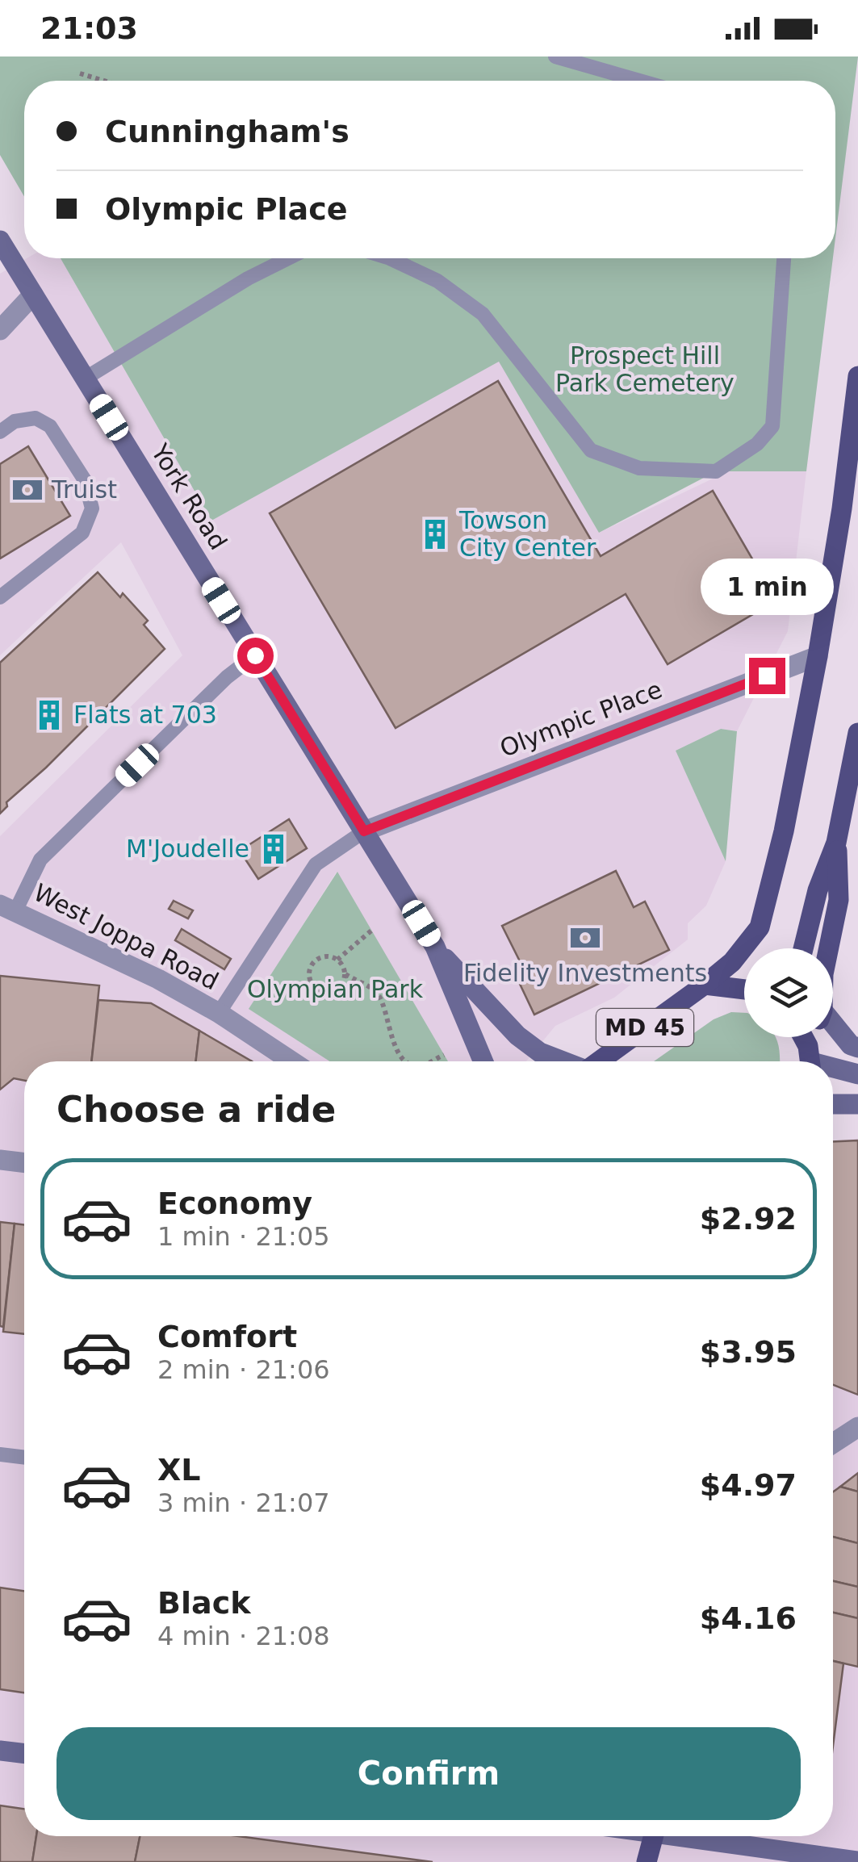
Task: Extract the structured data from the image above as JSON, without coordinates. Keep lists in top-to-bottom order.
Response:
{
  "streets": {
    "main road": ["York Road", "MD 45"],
    "street": ["Olympic Place", "West Joppa Road"]
  },
  "crossings": [
    ["York Road", "Olympic Place"]
  ],
  "parks": ["Prospect Hill Park Cemetery", "Olympian Park"],
  "places": {
    "bank": ["Truist", "Fidelity Investments"],
    "building": ["Towson City Center", "Flats at 703", "M'Joudelle"]
  },
  "page": {
    "status": "21:03",
    "banner": ["Cunningham's", "Olympic Place"],
    "bubble": "1 min",
    "heading": "Choose a ride",
    "list": [
      {
        "name": "Economy",
        "note": "1 min · 21:05",
        "value": "$2.92"
      },
      {
        "name": "Comfort",
        "note": "2 min · 21:06",
        "value": "$3.95"
      },
      {
        "name": "XL",
        "note": "3 min · 21:07",
        "value": "$4.97"
      },
      {
        "name": "Black",
        "note": "4 min · 21:08",
        "value": "$4.16"
      }
    ],
    "buttons": "Confirm"
  }
}
